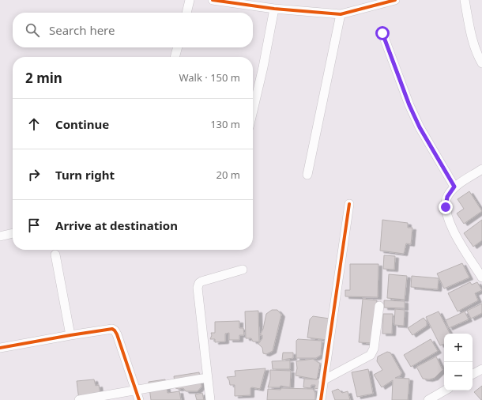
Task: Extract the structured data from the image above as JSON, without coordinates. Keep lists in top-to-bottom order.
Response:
{
  "page": {
    "search": "Search here",
    "heading": ["2 min", "Walk · 150 m"],
    "list": [
      ["Continue", "130 m"],
      ["Turn right", "20 m"],
      "Arrive at destination"
    ],
    "map_buttons": ["+", "−"]
  }
}
